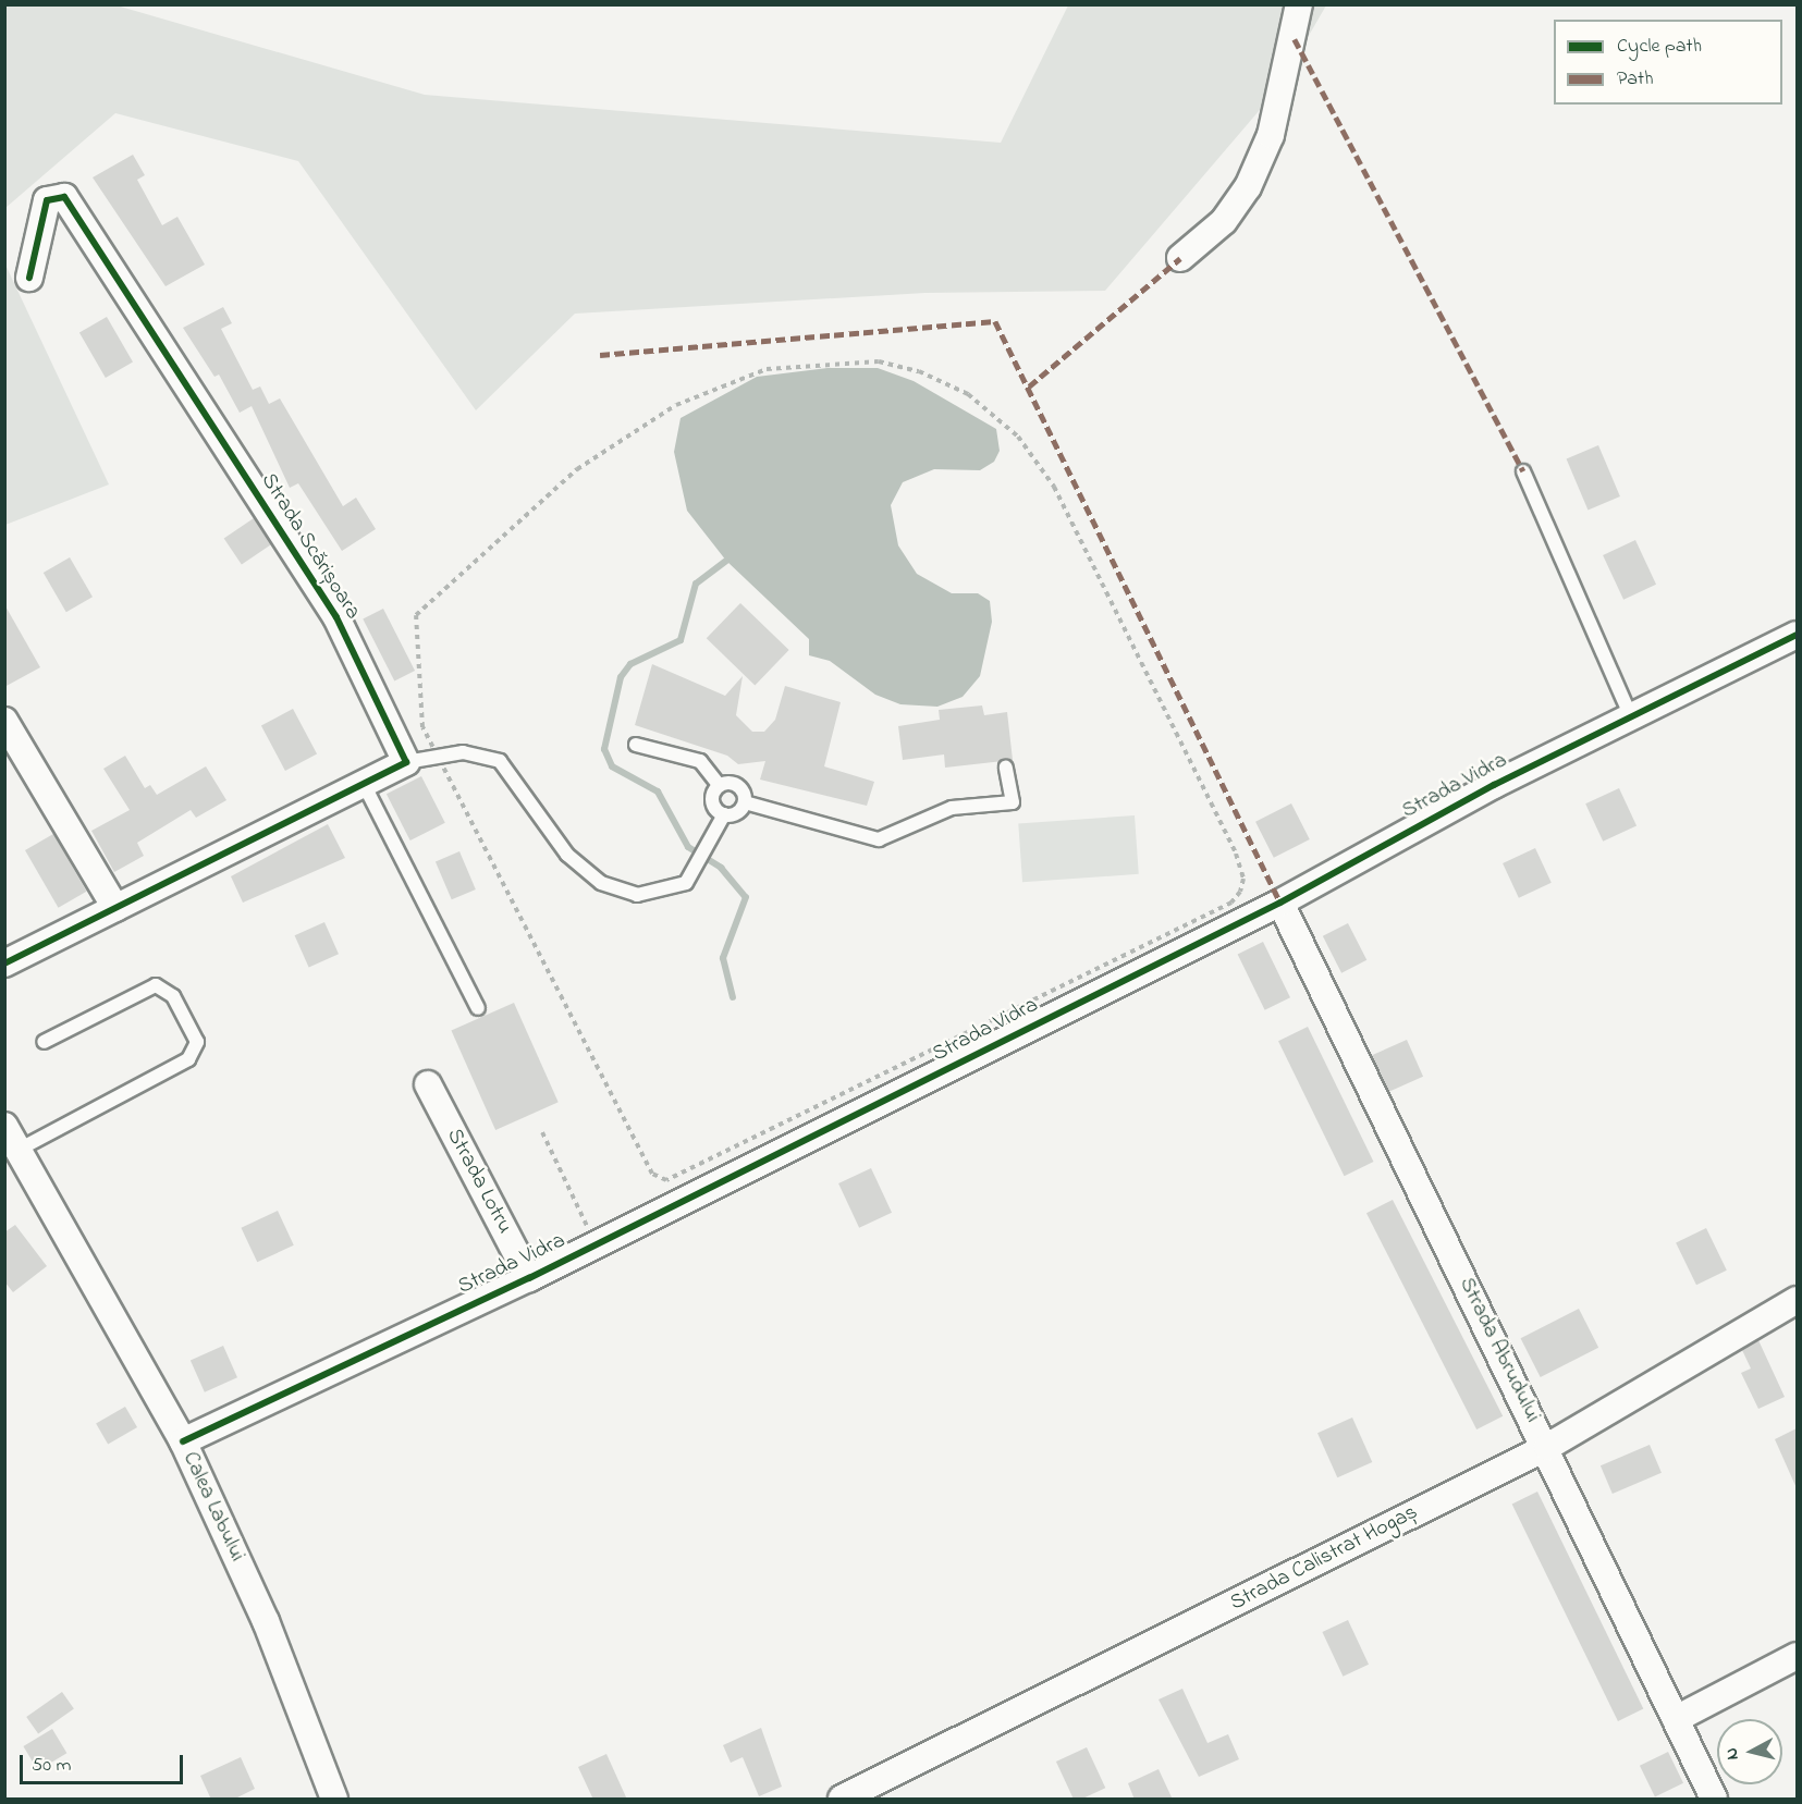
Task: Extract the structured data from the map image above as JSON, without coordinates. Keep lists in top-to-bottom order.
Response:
{
  "streets": {
    "street": [
      "Strada Scărișoara",
      "Strada Vidra",
      "Strada Lotru",
      "Strada Abrudului",
      "Calea Labului",
      "Strada Calistrat Hogaș"
    ]
  },
  "crossings": [
    ["Strada Vidra", "Strada Lotru"],
    ["Strada Vidra", "Strada Abrudului"],
    ["Strada Vidra", "Calea Labului"],
    ["Strada Abrudului", "Strada Calistrat Hogaș"]
  ],
  "legend": ["Cycle path", "Path"],
  "scale_bar": "50 m",
  "north": "left"
}
